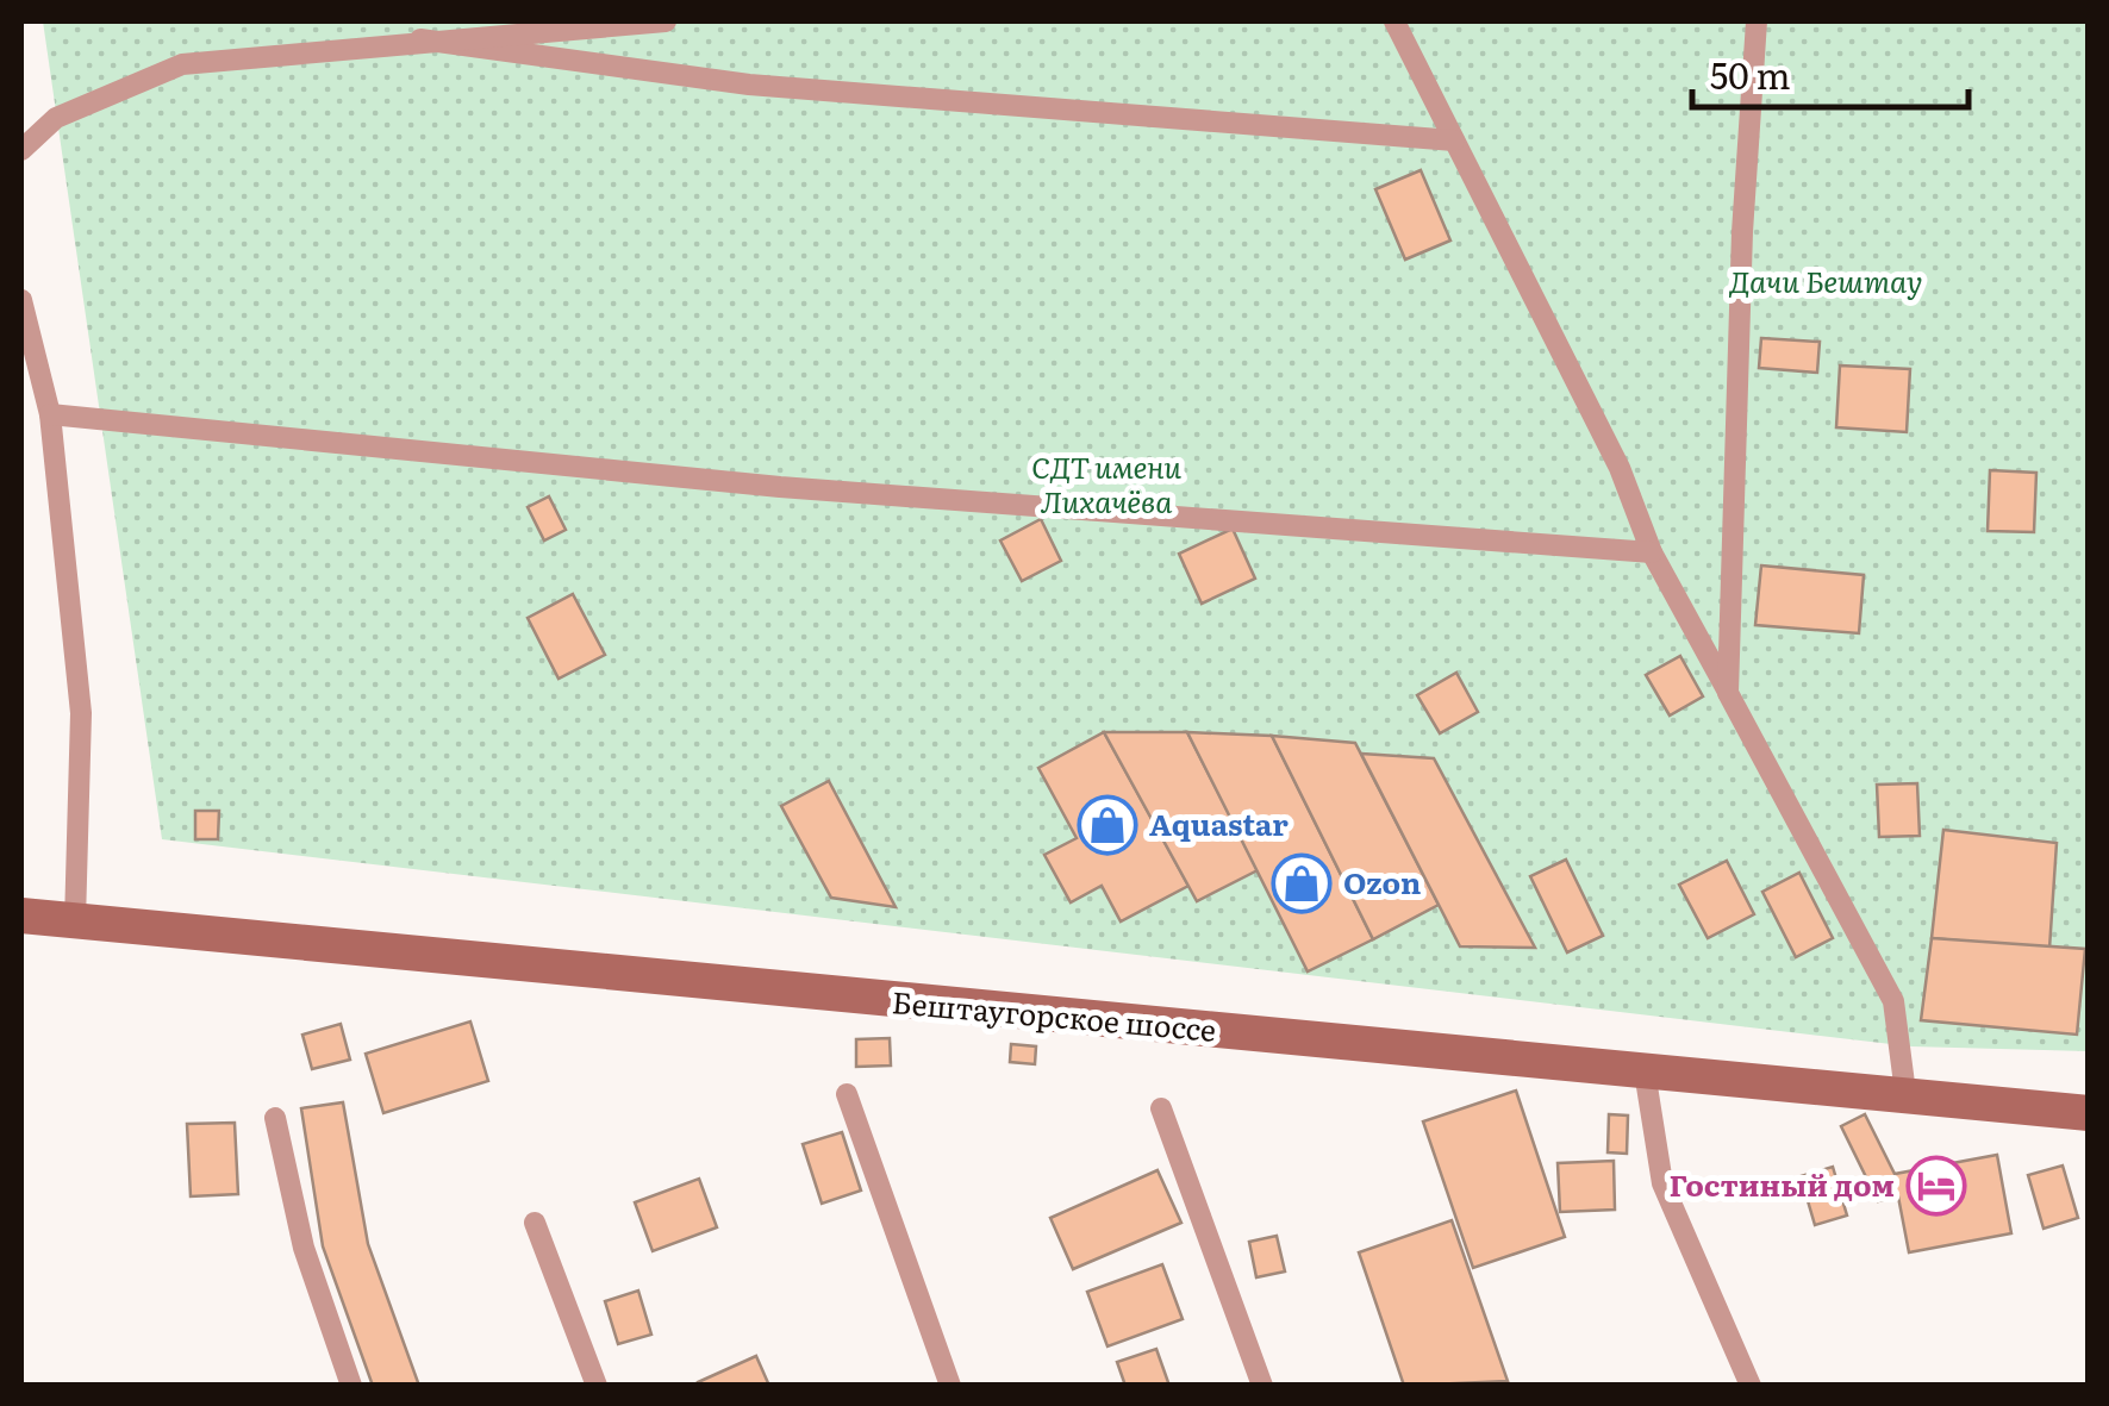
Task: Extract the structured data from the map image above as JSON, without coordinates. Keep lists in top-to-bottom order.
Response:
{
  "streets": {
    "main road": ["Бештаугорское шоссе"]
  },
  "parks": ["Дачи Бештау", "СДТ имени Лихачёва"],
  "places": {
    "shop": ["Aquastar", "Ozon"],
    "hotel": ["Гостиный дом"]
  },
  "scale_bar": "50 m"
}
